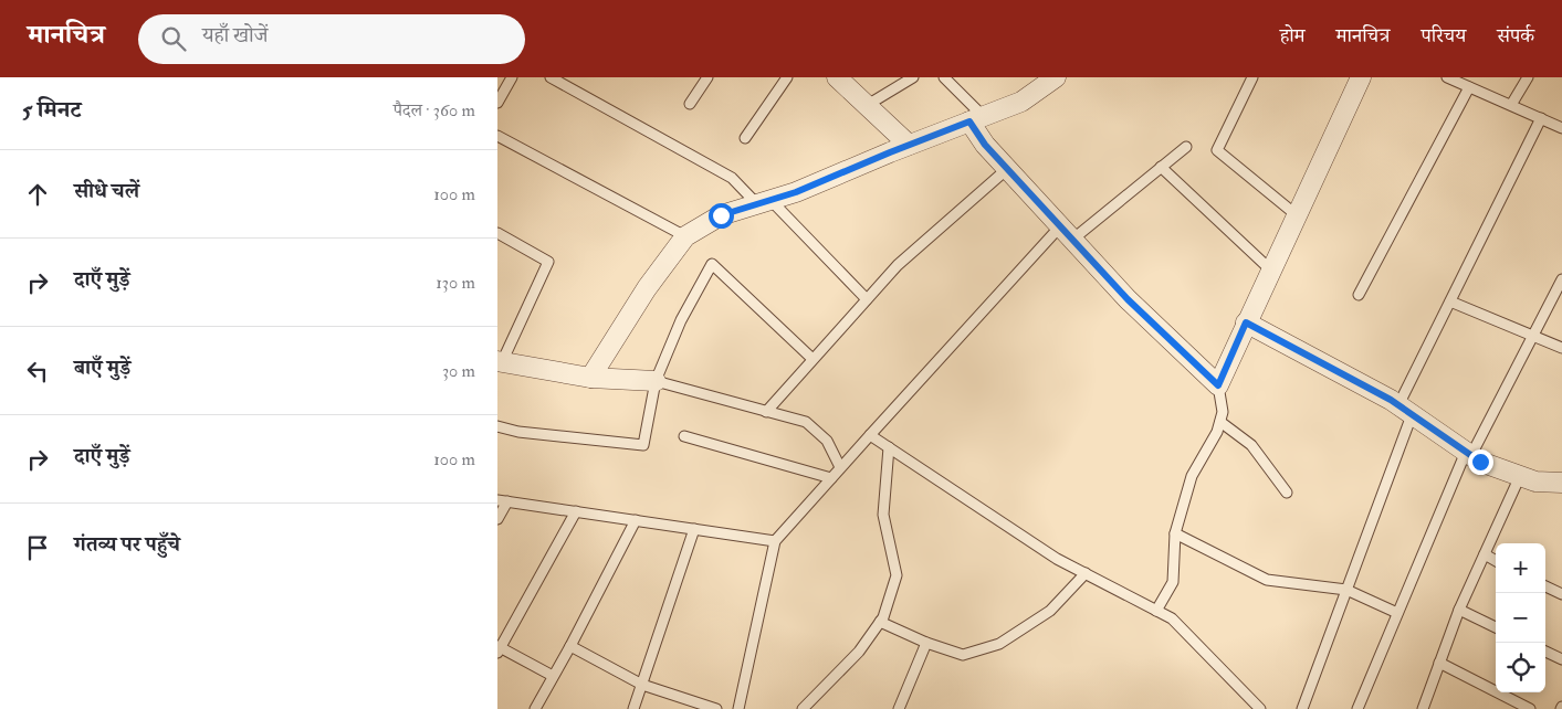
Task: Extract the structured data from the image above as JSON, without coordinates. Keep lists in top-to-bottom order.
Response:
{
  "page": {
    "header": "मानचित्र",
    "search": "यहाँ खोजें",
    "nav": [
      "होम",
      "मानचित्र",
      "परिचय",
      "संपर्क"
    ],
    "heading": ["5 मिनट", "पैदल · 360 m"],
    "list": [
      ["सीधे चलें", "100 m"],
      ["दाएँ मुड़ें", "130 m"],
      ["बाएँ मुड़ें", "30 m"],
      ["दाएँ मुड़ें", "100 m"],
      "गंतव्य पर पहुँचे"
    ],
    "map_buttons": ["+", "−"]
  }
}
